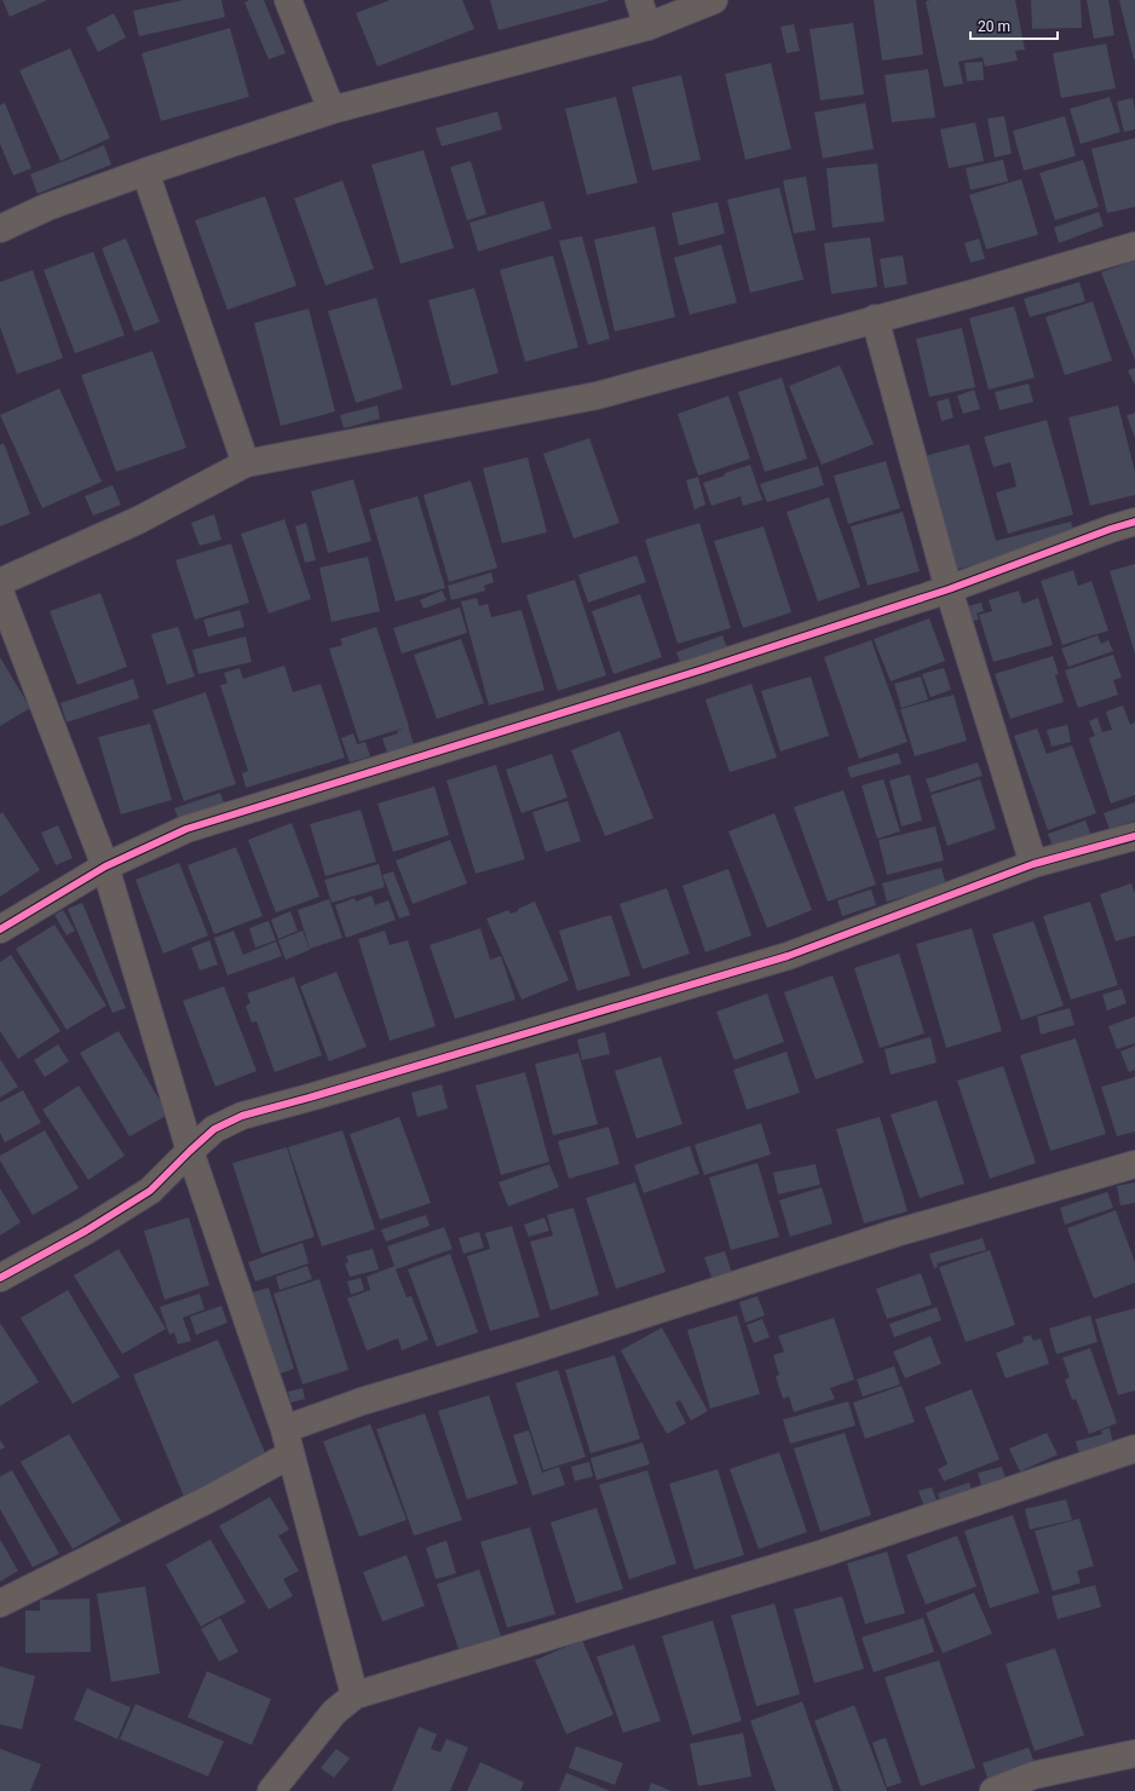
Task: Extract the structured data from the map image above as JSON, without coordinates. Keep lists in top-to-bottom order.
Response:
{
  "scale_bar": "20 m"
}
